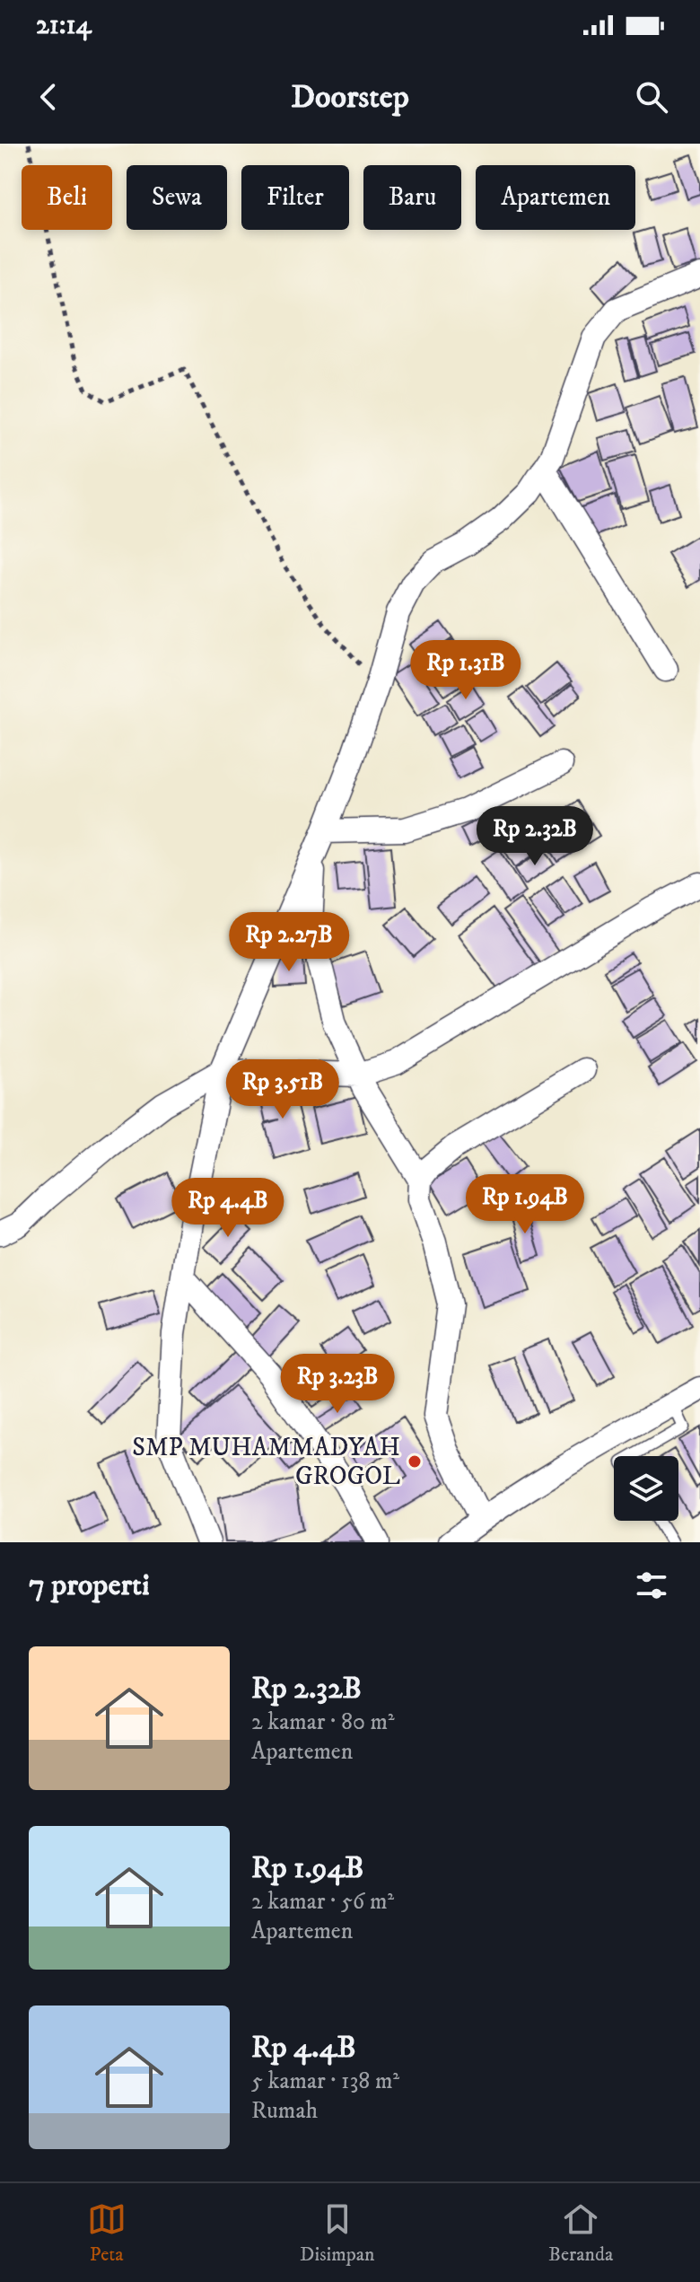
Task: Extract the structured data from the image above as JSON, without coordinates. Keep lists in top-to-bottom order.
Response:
{
  "places": ["SMP MUHAMMADYAH GROGOL"],
  "page": {
    "status": "21:14",
    "header": "Doorstep",
    "chip": [
      "Beli",
      "Sewa",
      "Filter",
      "Baru",
      "Apartemen"
    ],
    "price": [
      "Rp 1.31B",
      "Rp 2.32B",
      "Rp 2.27B",
      "Rp 3.51B",
      "Rp 1.94B",
      "Rp 4.4B",
      "Rp 3.23B"
    ],
    "heading": "7 properti",
    "list": [
      {
        "name": "Rp 2.32B",
        "note": "2 kamar · 80 m² · Apartemen"
      },
      {
        "name": "Rp 1.94B",
        "note": "2 kamar · 56 m² · Apartemen"
      },
      {
        "name": "Rp 4.4B",
        "note": "5 kamar · 138 m² · Rumah"
      }
    ],
    "tabs": ["Peta", "Disimpan", "Beranda"]
  }
}
